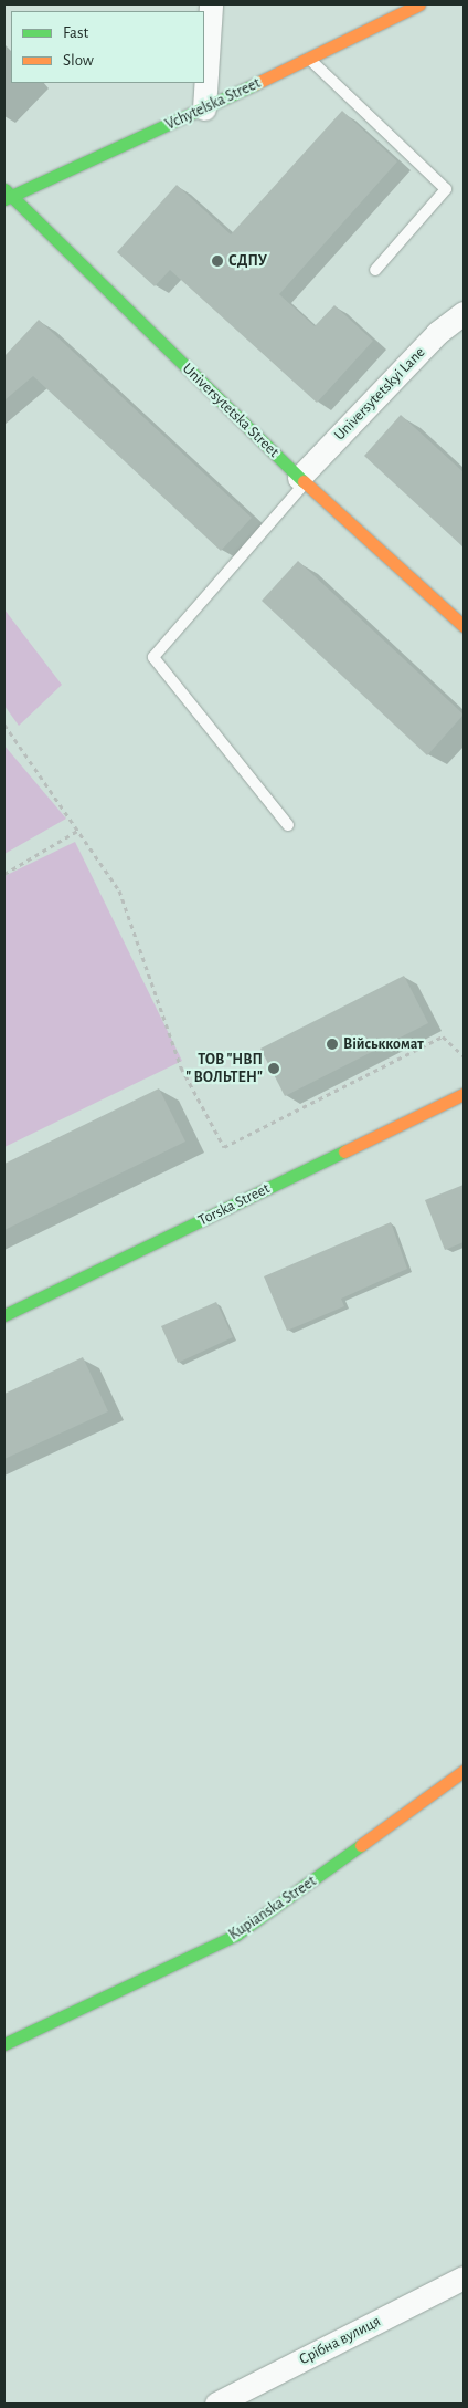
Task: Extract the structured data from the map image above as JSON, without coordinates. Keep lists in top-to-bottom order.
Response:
{
  "streets": {
    "street": [
      "Vchytelska Street",
      "Universytetskyi Lane",
      "Universytetska Street",
      "Torska Street",
      "Kupianska Street",
      "Срібна вулиця"
    ]
  },
  "crossings": [
    ["Vchytelska Street", "Universytetska Street"],
    ["Universytetskyi Lane", "Universytetska Street"]
  ],
  "places": ["СДПУ", "Військкомат", "ТОВ \"НВП \" ВОЛЬТЕН\""],
  "legend": ["Fast", "Slow"]
}
